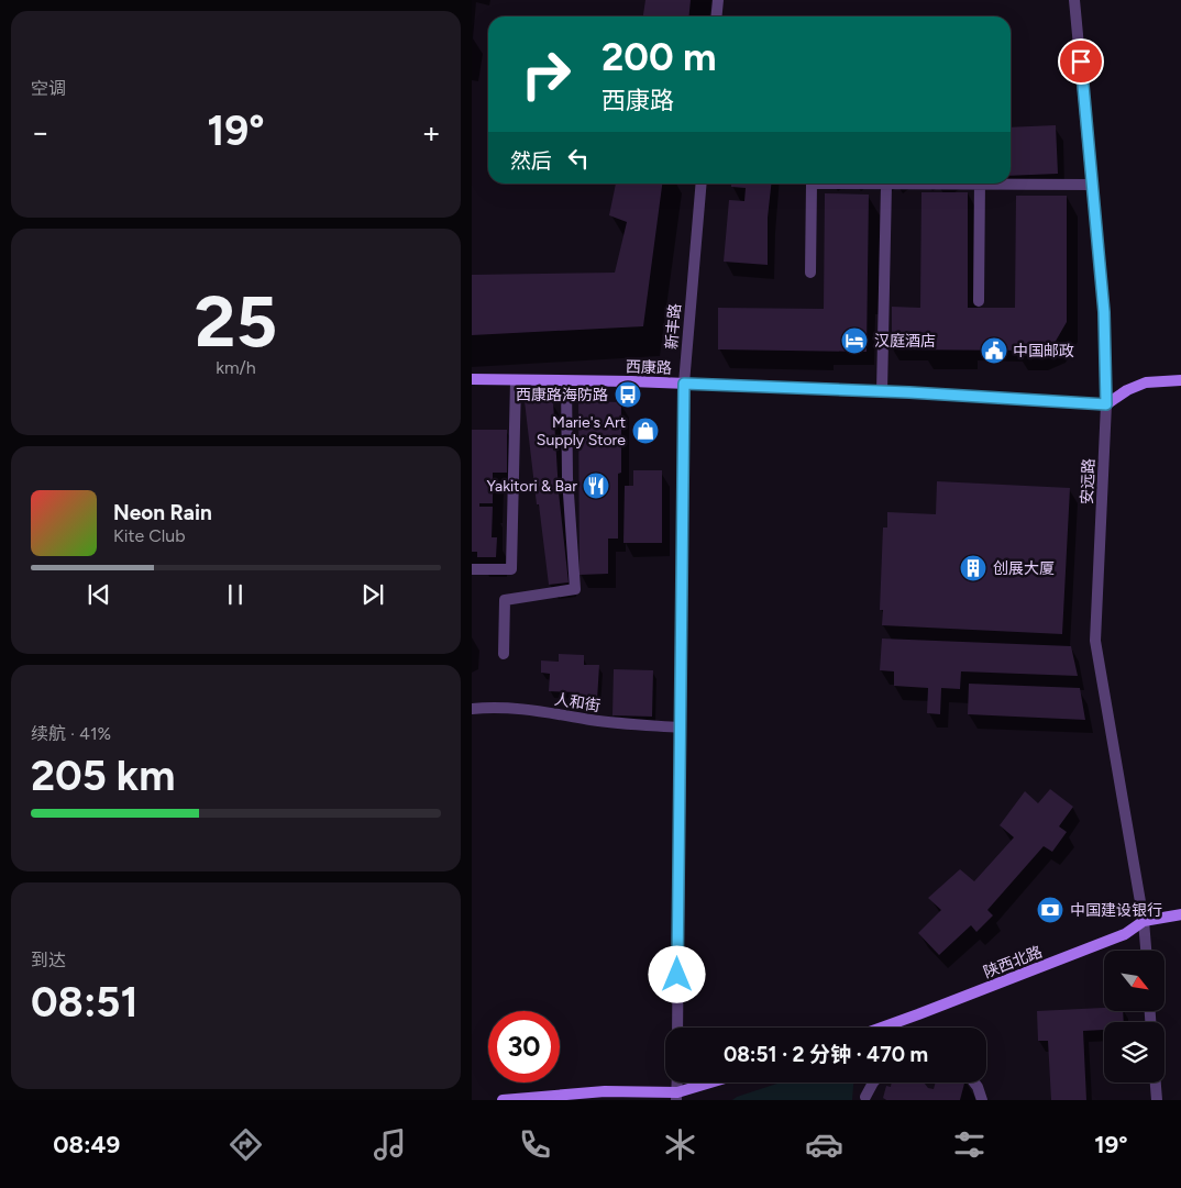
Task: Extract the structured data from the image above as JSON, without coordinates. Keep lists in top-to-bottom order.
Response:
{
  "streets": {
    "street": [
      "新丰路",
      "西康路",
      "安远路",
      "人和街",
      "陕西北路"
    ]
  },
  "crossings": [
    ["新丰路", "西康路"],
    ["新丰路", "人和街"],
    ["西康路", "安远路"],
    ["安远路", "陕西北路"]
  ],
  "places": {
    "hotel": ["汉庭酒店"],
    "public building": ["中国邮政"],
    "bus stop": ["西康路海防路"],
    "shop": ["Marie's Art Supply Store"],
    "restaurant": ["Yakitori & Bar"],
    "building": ["创展大厦"],
    "bank": ["中国建设银行"]
  },
  "north": "bottom right",
  "page": {
    "tile": [
      "空调",
      ["25", "km/h"],
      ["续航 · 41%", "205 km"],
      ["到达", "08:51"]
    ],
    "turn": ["200 m", "西康路"],
    "heat": ["−", "19°", "+"],
    "then": "然后",
    "song": ["Neon Rain", "Kite Club"],
    "limit": "30",
    "trip": "08:51 · 2 分钟 · 470 m",
    "tabs": ["08:49", "19°"]
  }
}
